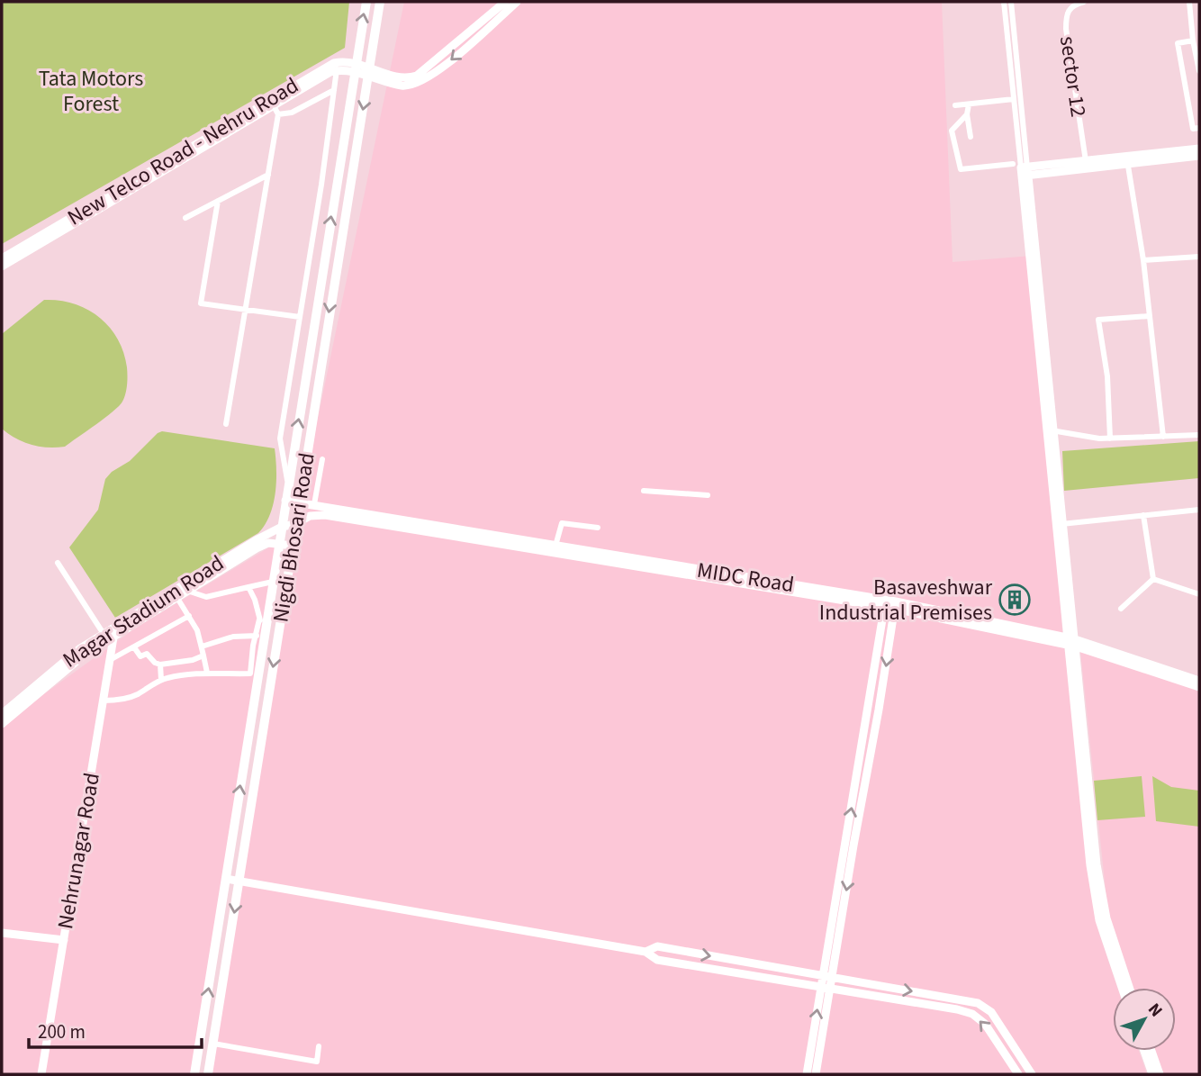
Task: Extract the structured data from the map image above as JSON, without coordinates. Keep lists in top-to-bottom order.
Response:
{
  "streets": {
    "main road": ["Nigdi Bhosari Road"],
    "street": [
      "sector 12",
      "New Telco Road - Nehru Road",
      "Magar Stadium Road",
      "Nehrunagar Road"
    ]
  },
  "crossings": [
    ["Nigdi Bhosari Road", "Magar Stadium Road"],
    ["Magar Stadium Road", "Nehrunagar Road"]
  ],
  "parks": ["Tata Motors Forest"],
  "places": {
    "building": ["Basaveshwar Industrial Premises"]
  },
  "scale_bar": "200 m",
  "north": "top right"
}
